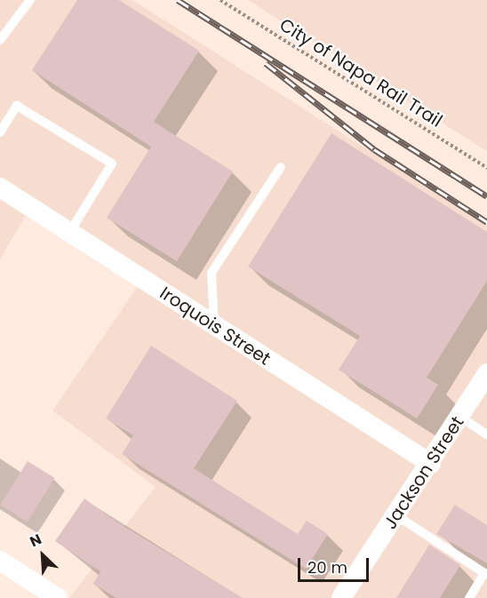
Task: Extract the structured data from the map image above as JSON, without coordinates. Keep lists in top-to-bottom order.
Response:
{
  "streets": {
    "street": ["Iroquois Street", "Jackson Street"],
    "path": ["City of Napa Rail Trail"]
  },
  "crossings": [
    ["Iroquois Street", "Jackson Street"]
  ],
  "scale_bar": "20 m",
  "north": "top left"
}
